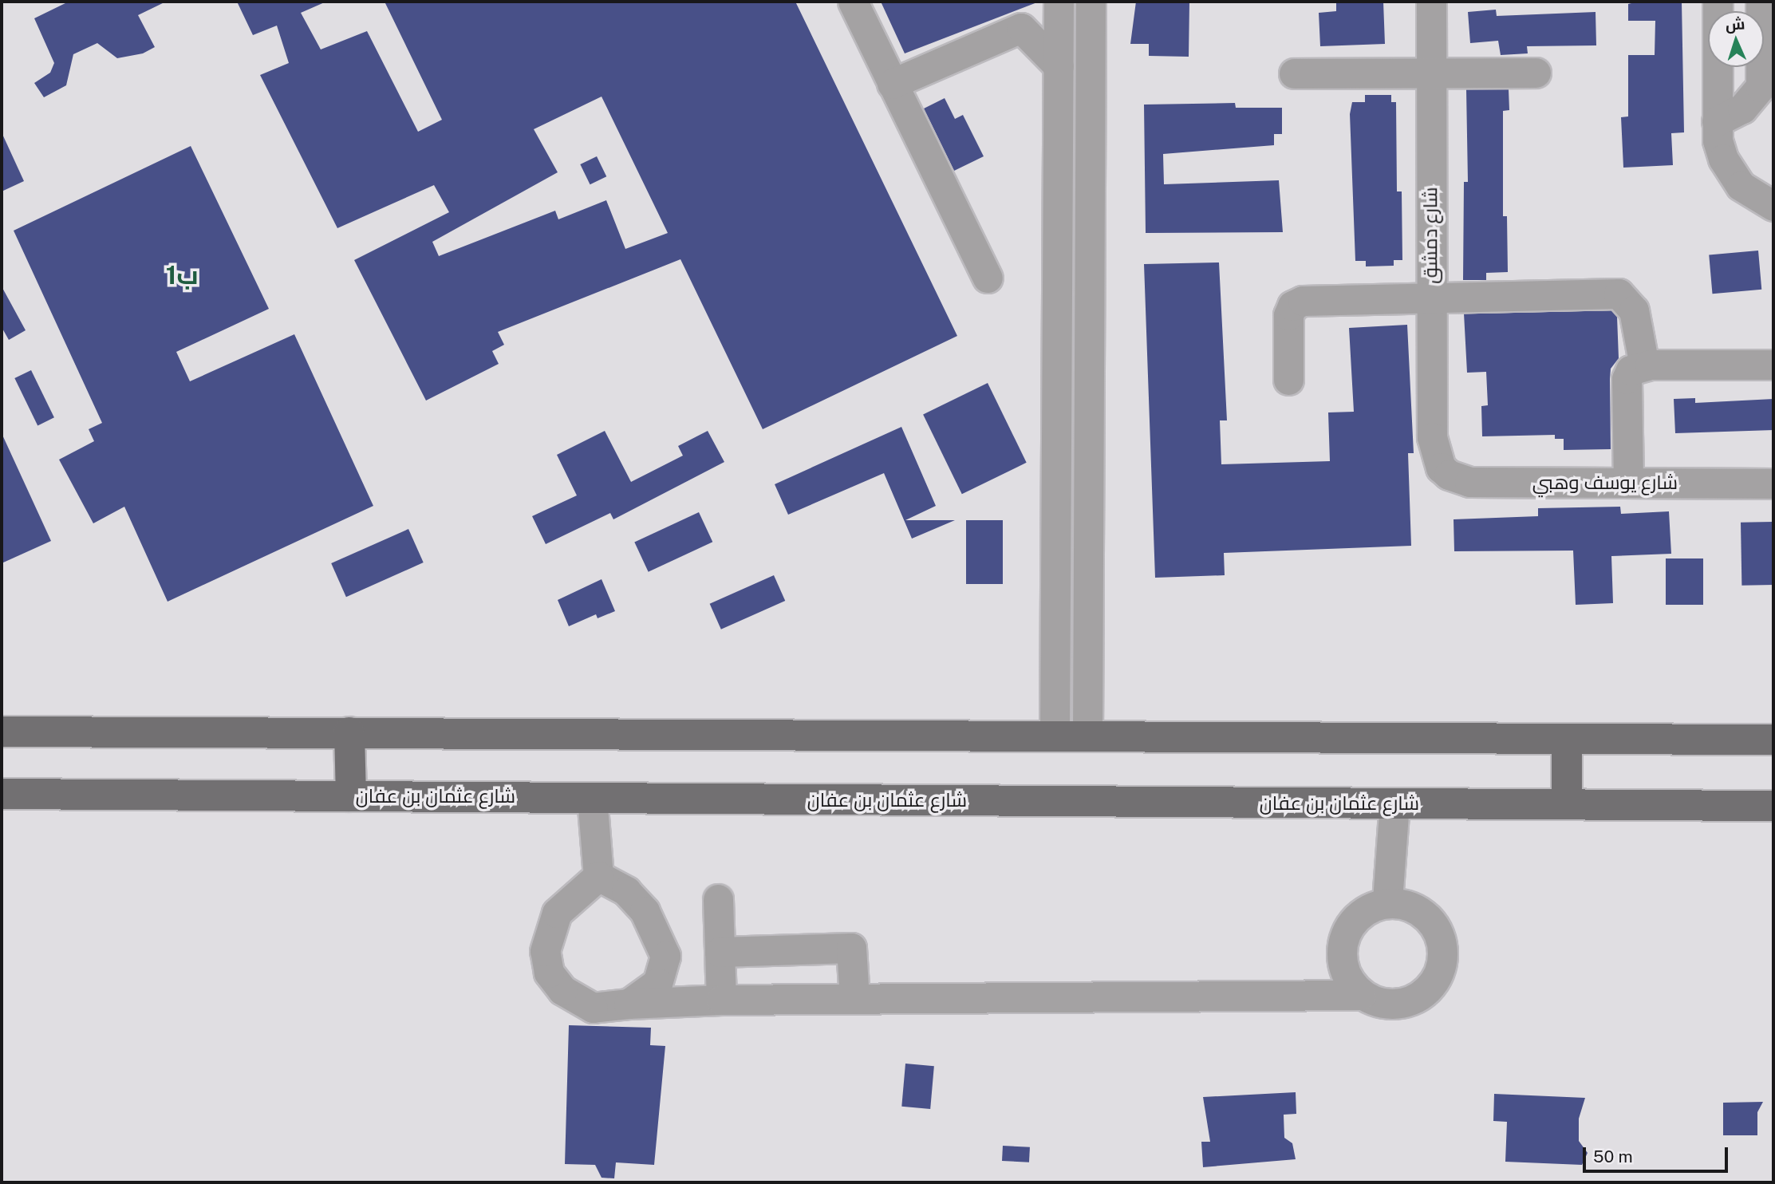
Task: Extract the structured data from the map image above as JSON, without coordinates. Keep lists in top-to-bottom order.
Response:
{
  "streets": {
    "main road": ["شارع عثمان بن عفان"],
    "street": ["شارع دمشق", "شارع يوسف وهبي"]
  },
  "crossings": [
    ["شارع دمشق", "شارع يوسف وهبي"]
  ],
  "districts": ["ب1"],
  "scale_bar": "50 m",
  "north": "top"
}
